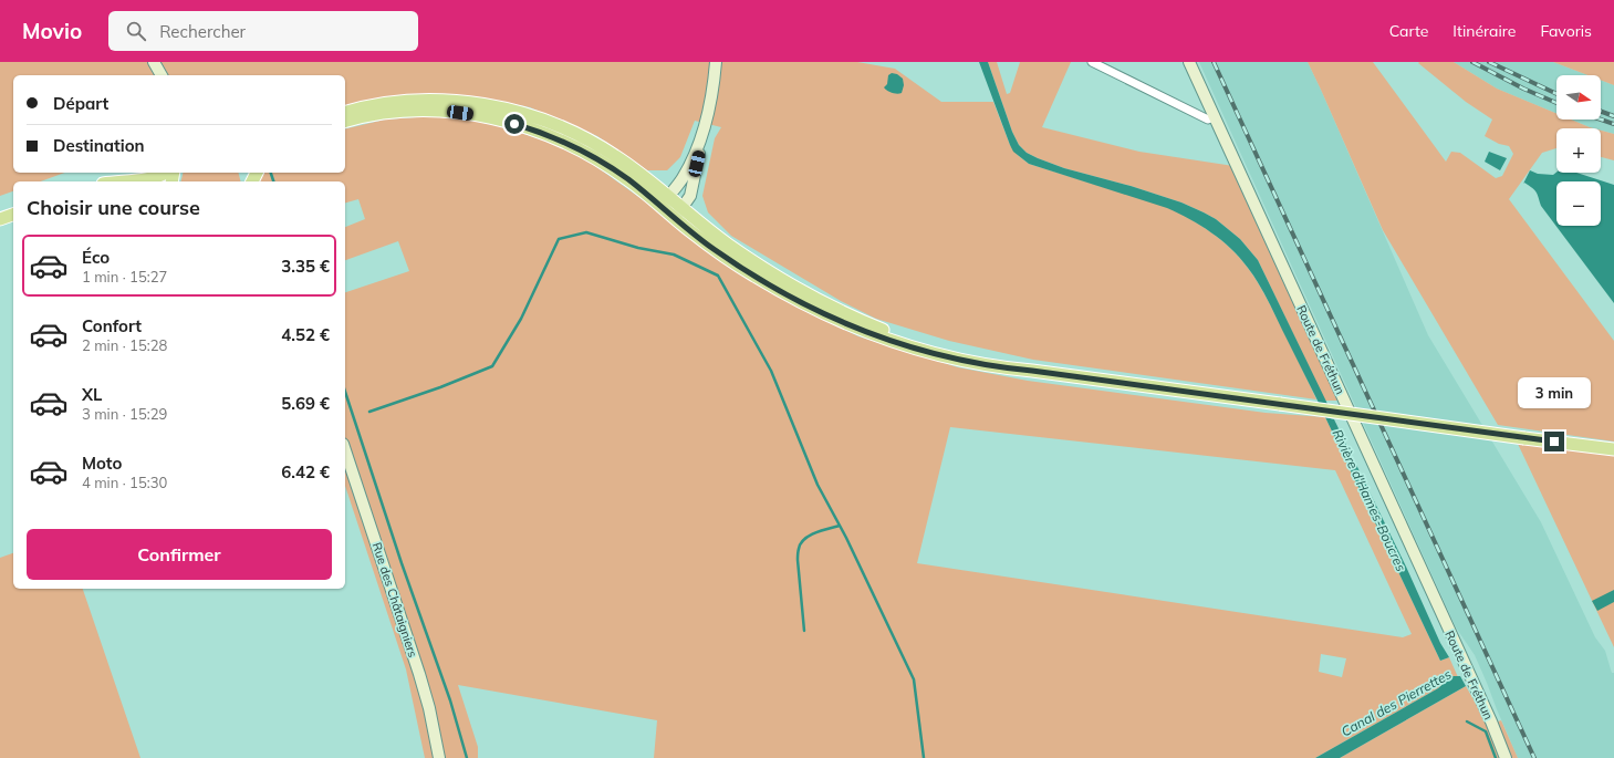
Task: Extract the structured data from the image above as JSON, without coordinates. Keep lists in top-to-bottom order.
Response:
{
  "streets": {
    "street": ["Route de Fréthun", "Rue des Châtaigniers"]
  },
  "water": ["Rivière d'Hames-Boucres", "Canal des Pierrettes"],
  "north": "right",
  "page": {
    "header": "Movio",
    "search": "Rechercher",
    "nav": ["Carte", "Itinéraire", "Favoris"],
    "map_buttons": ["+", "−"],
    "banner": ["Départ", "Destination"],
    "heading": "Choisir une course",
    "list": [
      {
        "name": "Éco",
        "note": "1 min · 15:27",
        "value": "3.35 €"
      },
      {
        "name": "Confort",
        "note": "2 min · 15:28",
        "value": "4.52 €"
      },
      {
        "name": "XL",
        "note": "3 min · 15:29",
        "value": "5.69 €"
      },
      {
        "name": "Moto",
        "note": "4 min · 15:30",
        "value": "6.42 €"
      }
    ],
    "bubble": "3 min",
    "buttons": "Confirmer"
  }
}
